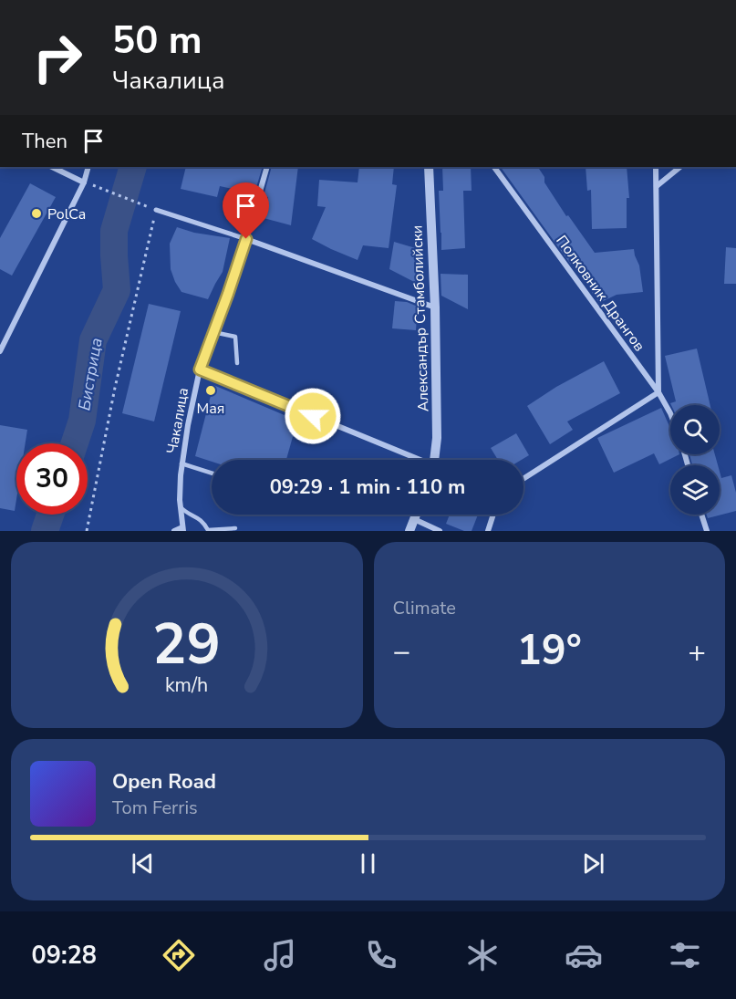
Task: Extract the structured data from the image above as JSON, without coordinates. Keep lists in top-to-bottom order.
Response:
{
  "streets": {
    "street": ["Полковник Дрангов", "Александър Стамболийски", "Чакалица"]
  },
  "water": ["Бистрица"],
  "places": ["PolCa", "Мая"],
  "page": {
    "turn": ["50 m", "Чакалица"],
    "then": "Then",
    "limit": "30",
    "trip": "09:29 · 1 min · 110 m",
    "tile": "Climate",
    "heat": ["−", "19°", "+"],
    "song": ["Open Road", "Tom Ferris"],
    "tabs": "09:28",
    "gauge": ["29", "km/h"]
  }
}
